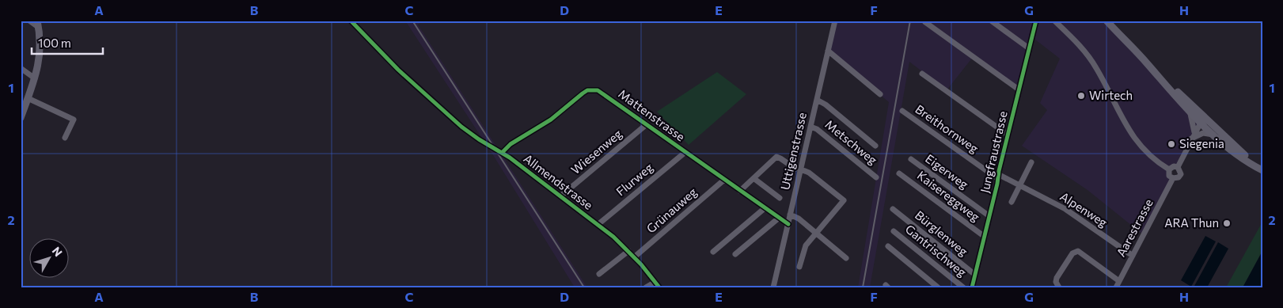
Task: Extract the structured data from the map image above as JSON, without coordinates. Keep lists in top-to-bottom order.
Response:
{
  "streets": {
    "street": [
      "Mattenstrasse",
      "Breithornweg",
      "Metschweg",
      "Uttigenstrasse",
      "Wiesenweg",
      "Jungfraustrasse",
      "Eigerweg",
      "Flurweg",
      "Allmendstrasse",
      "Kaisereggweg",
      "Alpenweg",
      "Grünauweg",
      "Aarestrasse",
      "Bürglenweg",
      "Gantrischweg"
    ]
  },
  "crossings": [
    ["Mattenstrasse", "Uttigenstrasse"],
    ["Mattenstrasse", "Wiesenweg"],
    ["Mattenstrasse", "Flurweg"],
    ["Mattenstrasse", "Allmendstrasse"],
    ["Mattenstrasse", "Grünauweg"],
    ["Breithornweg", "Jungfraustrasse"],
    ["Breithornweg", "Alpenweg"],
    ["Metschweg", "Uttigenstrasse"],
    ["Wiesenweg", "Allmendstrasse"],
    ["Jungfraustrasse", "Eigerweg"],
    ["Jungfraustrasse", "Kaisereggweg"],
    ["Jungfraustrasse", "Alpenweg"],
    ["Jungfraustrasse", "Bürglenweg"],
    ["Flurweg", "Allmendstrasse"],
    ["Allmendstrasse", "Grünauweg"],
    ["Alpenweg", "Aarestrasse"]
  ],
  "places": ["Wirtech", "Siegenia", "ARA Thun"],
  "scale_bar": "100 m",
  "north": "top right",
  "grid": {
    "columns": [
      "A",
      "B",
      "C",
      "D",
      "E",
      "F",
      "G",
      "H"
    ],
    "rows": ["1", "2"]
  }
}
